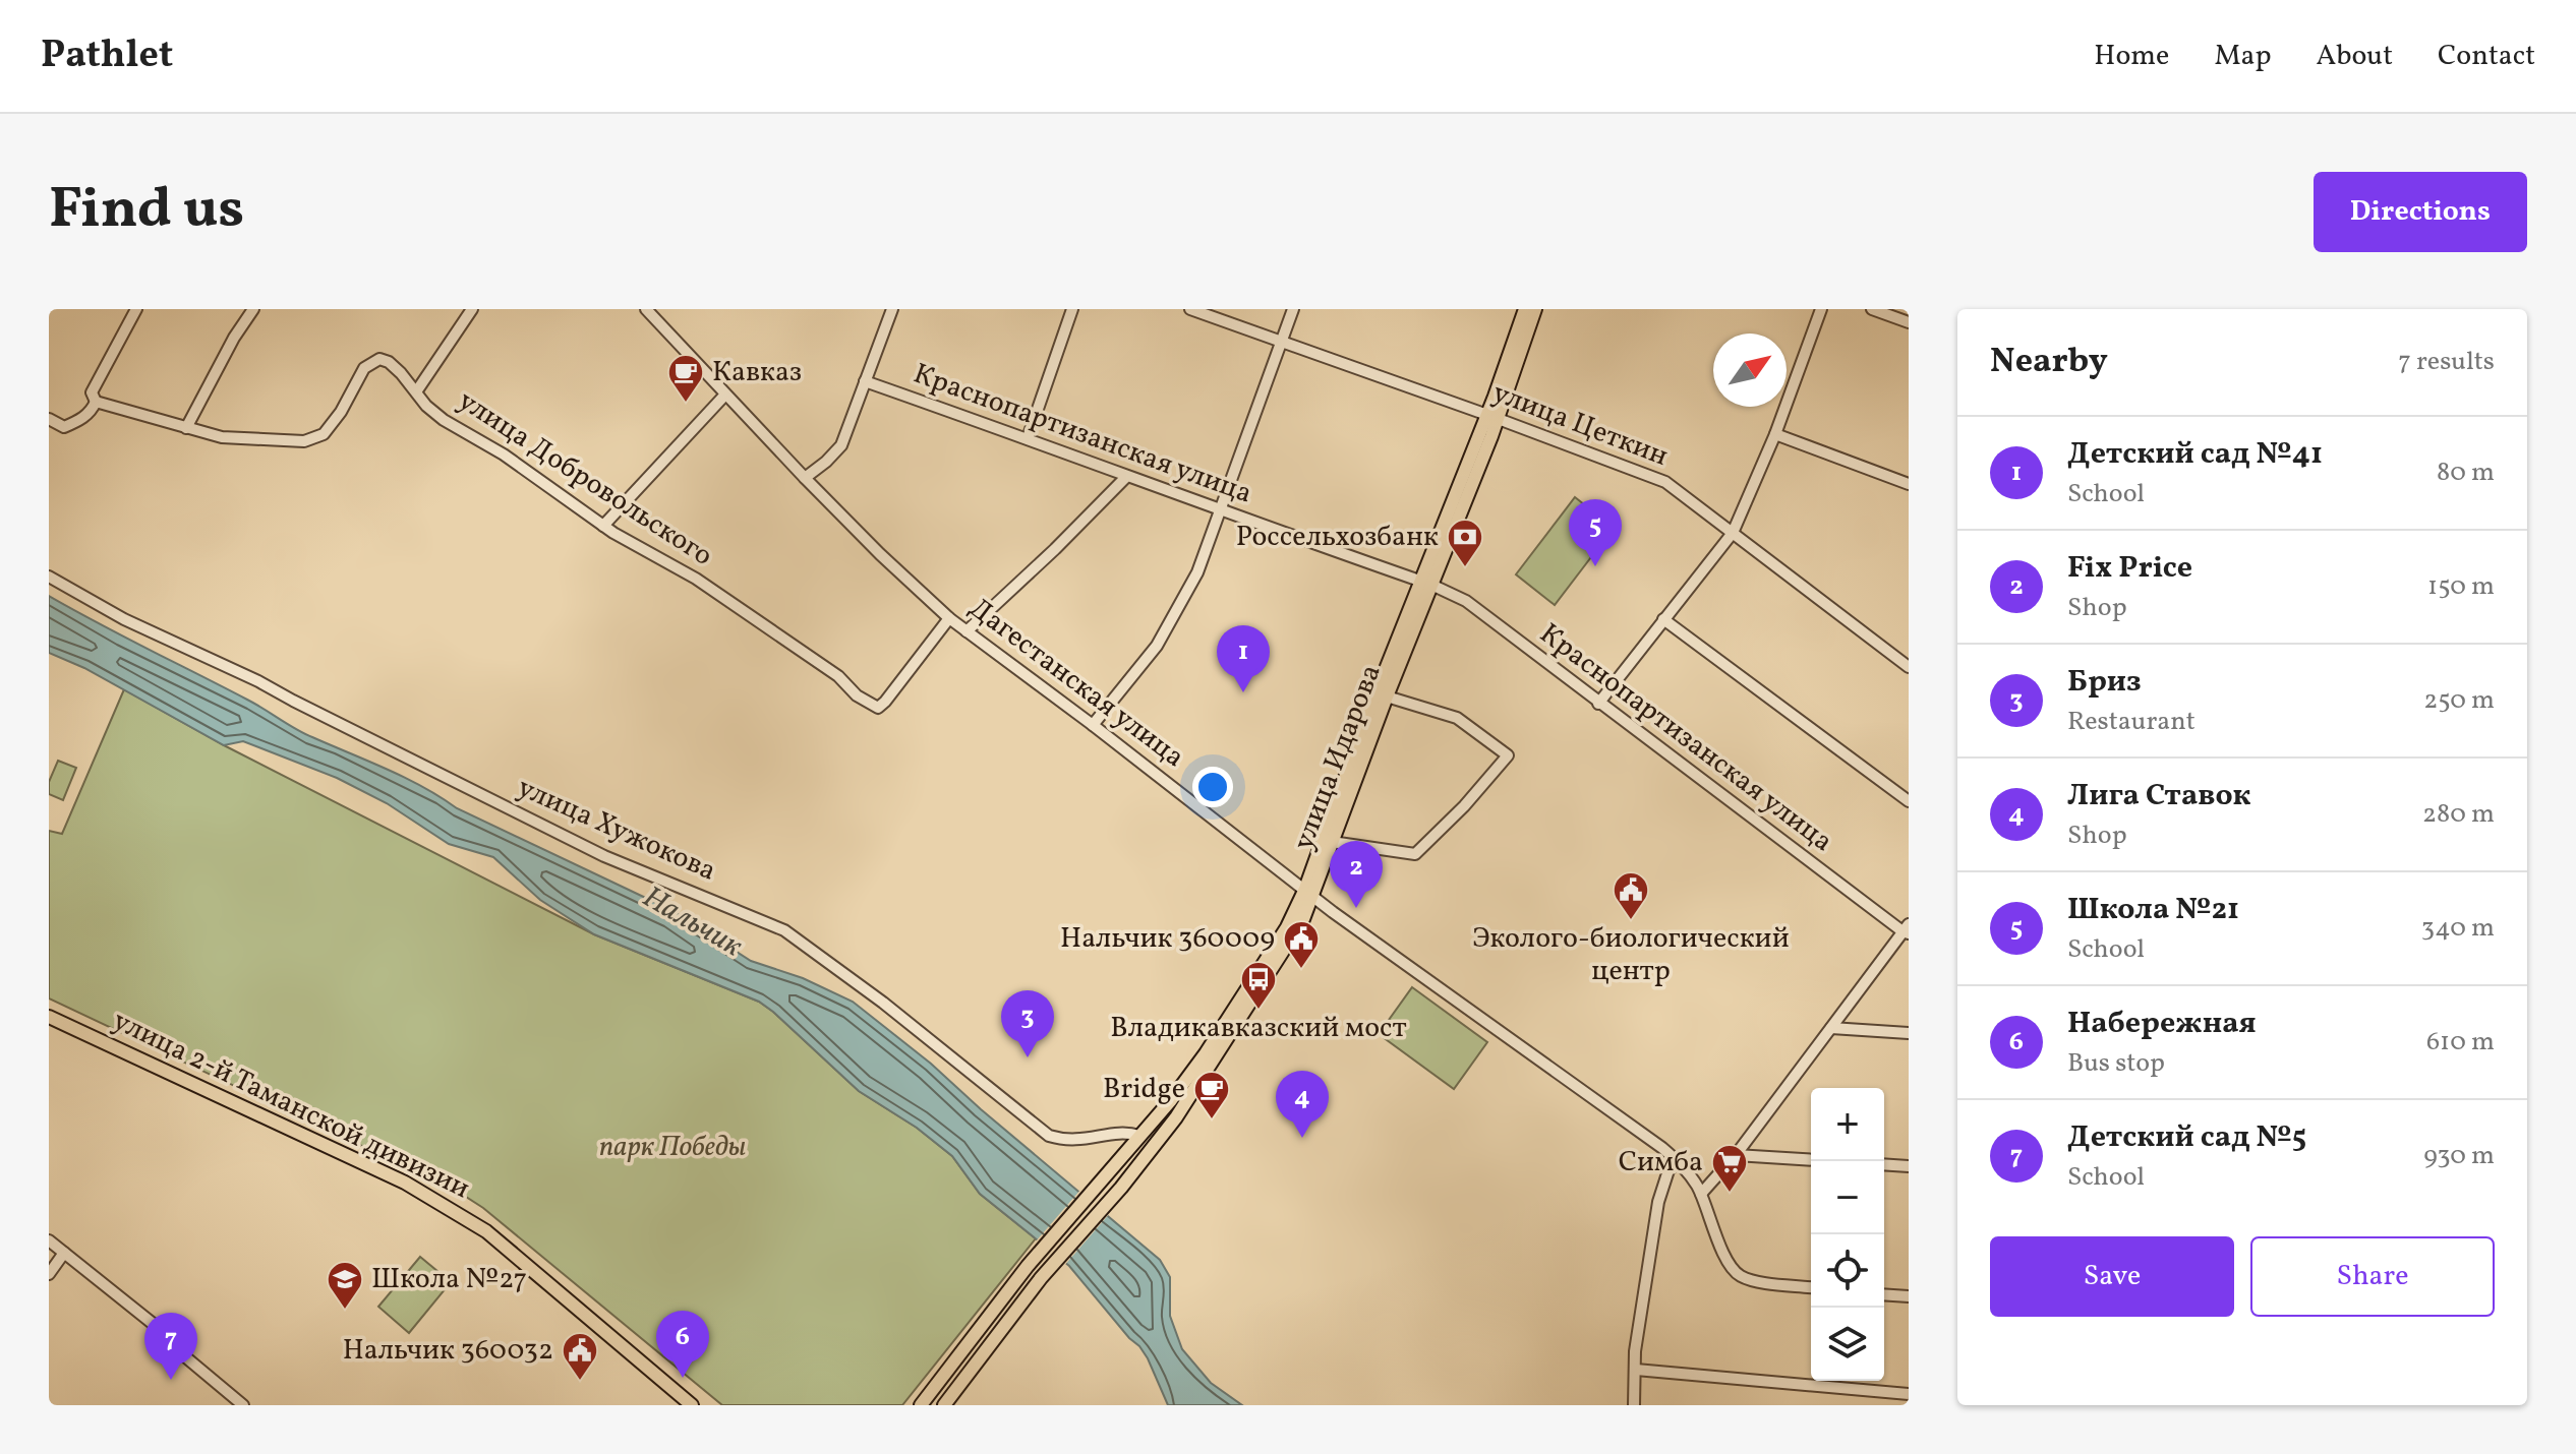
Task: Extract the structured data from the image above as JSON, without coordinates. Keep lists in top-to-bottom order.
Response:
{
  "streets": {
    "main road": ["улица Идарова", "улица 2-й Таманской дивизии"],
    "street": [
      "улица Цеткин",
      "Краснопартизанская улица",
      "улица Добровольского",
      "Дагестанская улица",
      "улица Хужокова"
    ]
  },
  "crossings": [
    ["улица Цеткин", "улица Идарова"],
    ["Краснопартизанская улица", "улица Идарова"],
    ["улица Добровольского", "Дагестанская улица"],
    ["Дагестанская улица", "улица Идарова"],
    ["улица Идарова", "улица Хужокова"]
  ],
  "water": ["Нальчик"],
  "parks": ["парк Победы"],
  "places": {
    "cafe": ["Кавказ", "Bridge"],
    "bank": ["Россельхозбанк"],
    "public building": ["Эколого-биологический центр", "Нальчик 360009", "Нальчик 360032"],
    "bus stop": ["Владикавказский мост"],
    "supermarket": ["Симба"],
    "school or university": ["Школа №27"]
  },
  "north": "top right",
  "page": {
    "header": "Pathlet",
    "nav": [
      "Home",
      "Map",
      "About",
      "Contact"
    ],
    "title": "Find us",
    "buttons": [
      "Directions",
      ["Save", "Share"]
    ],
    "heading": ["Nearby", "7 results"],
    "list": [
      {
        "mark": "1",
        "name": "Детский сад №41",
        "note": "School",
        "value": "80 m"
      },
      {
        "mark": "2",
        "name": "Fix Price",
        "note": "Shop",
        "value": "150 m"
      },
      {
        "mark": "3",
        "name": "Бриз",
        "note": "Restaurant",
        "value": "250 m"
      },
      {
        "mark": "4",
        "name": "Лига Ставок",
        "note": "Shop",
        "value": "280 m"
      },
      {
        "mark": "5",
        "name": "Школа №21",
        "note": "School",
        "value": "340 m"
      },
      {
        "mark": "6",
        "name": "Набережная",
        "note": "Bus stop",
        "value": "610 m"
      },
      {
        "mark": "7",
        "name": "Детский сад №5",
        "note": "School",
        "value": "930 m"
      }
    ],
    "pins": [
      "5",
      "1",
      "2",
      "3",
      "4",
      "6",
      "7"
    ],
    "map_buttons": ["+", "−"]
  }
}
